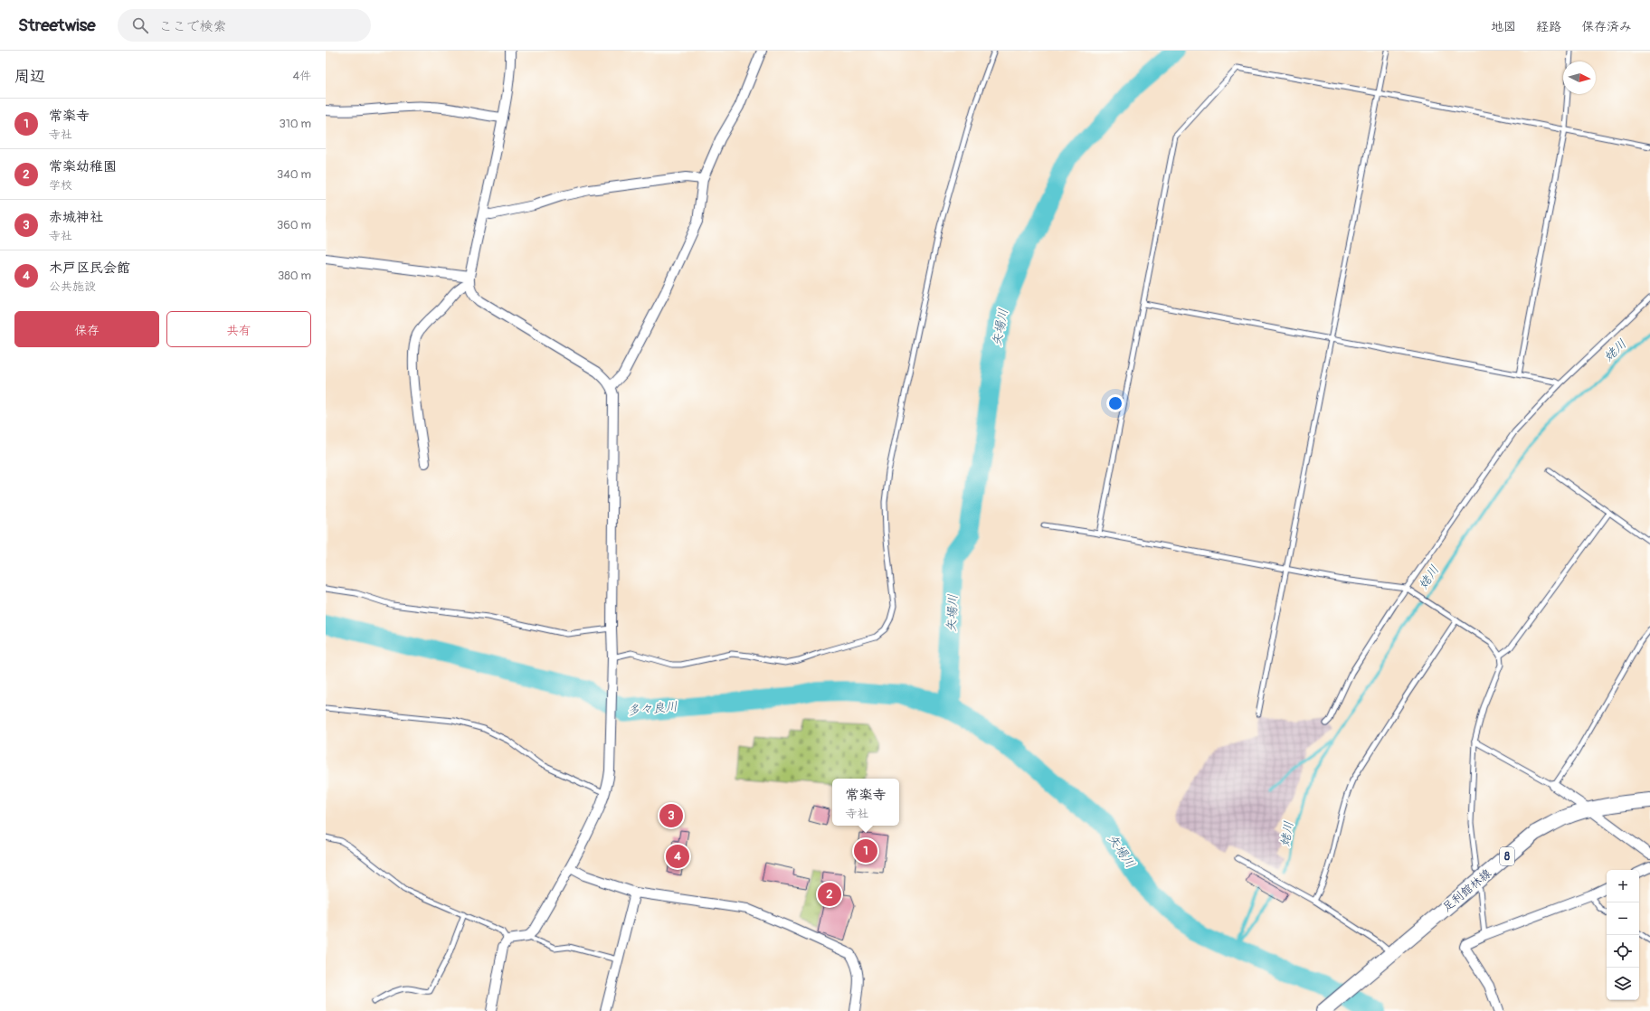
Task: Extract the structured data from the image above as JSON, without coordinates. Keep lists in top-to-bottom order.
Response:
{
  "streets": {
    "main road": ["8", "足利館林線"]
  },
  "water": ["矢場川", "姥川", "多々良川"],
  "north": "right",
  "page": {
    "header": "Streetwise",
    "search": "ここで検索",
    "nav": ["地図", "経路", "保存済み"],
    "heading": ["周辺", "4件"],
    "list": [
      {
        "mark": "1",
        "name": "常楽寺",
        "note": "寺社",
        "value": "310 m"
      },
      {
        "mark": "2",
        "name": "常楽幼稚園",
        "note": "学校",
        "value": "340 m"
      },
      {
        "mark": "3",
        "name": "赤城神社",
        "note": "寺社",
        "value": "360 m"
      },
      {
        "mark": "4",
        "name": "木戸区民会館",
        "note": "公共施設",
        "value": "380 m"
      }
    ],
    "buttons": ["保存", "共有"],
    "popup": ["常楽寺", "寺社"],
    "pins": [
      "3",
      "1",
      "4",
      "2"
    ],
    "map_buttons": ["+", "−"]
  }
}
